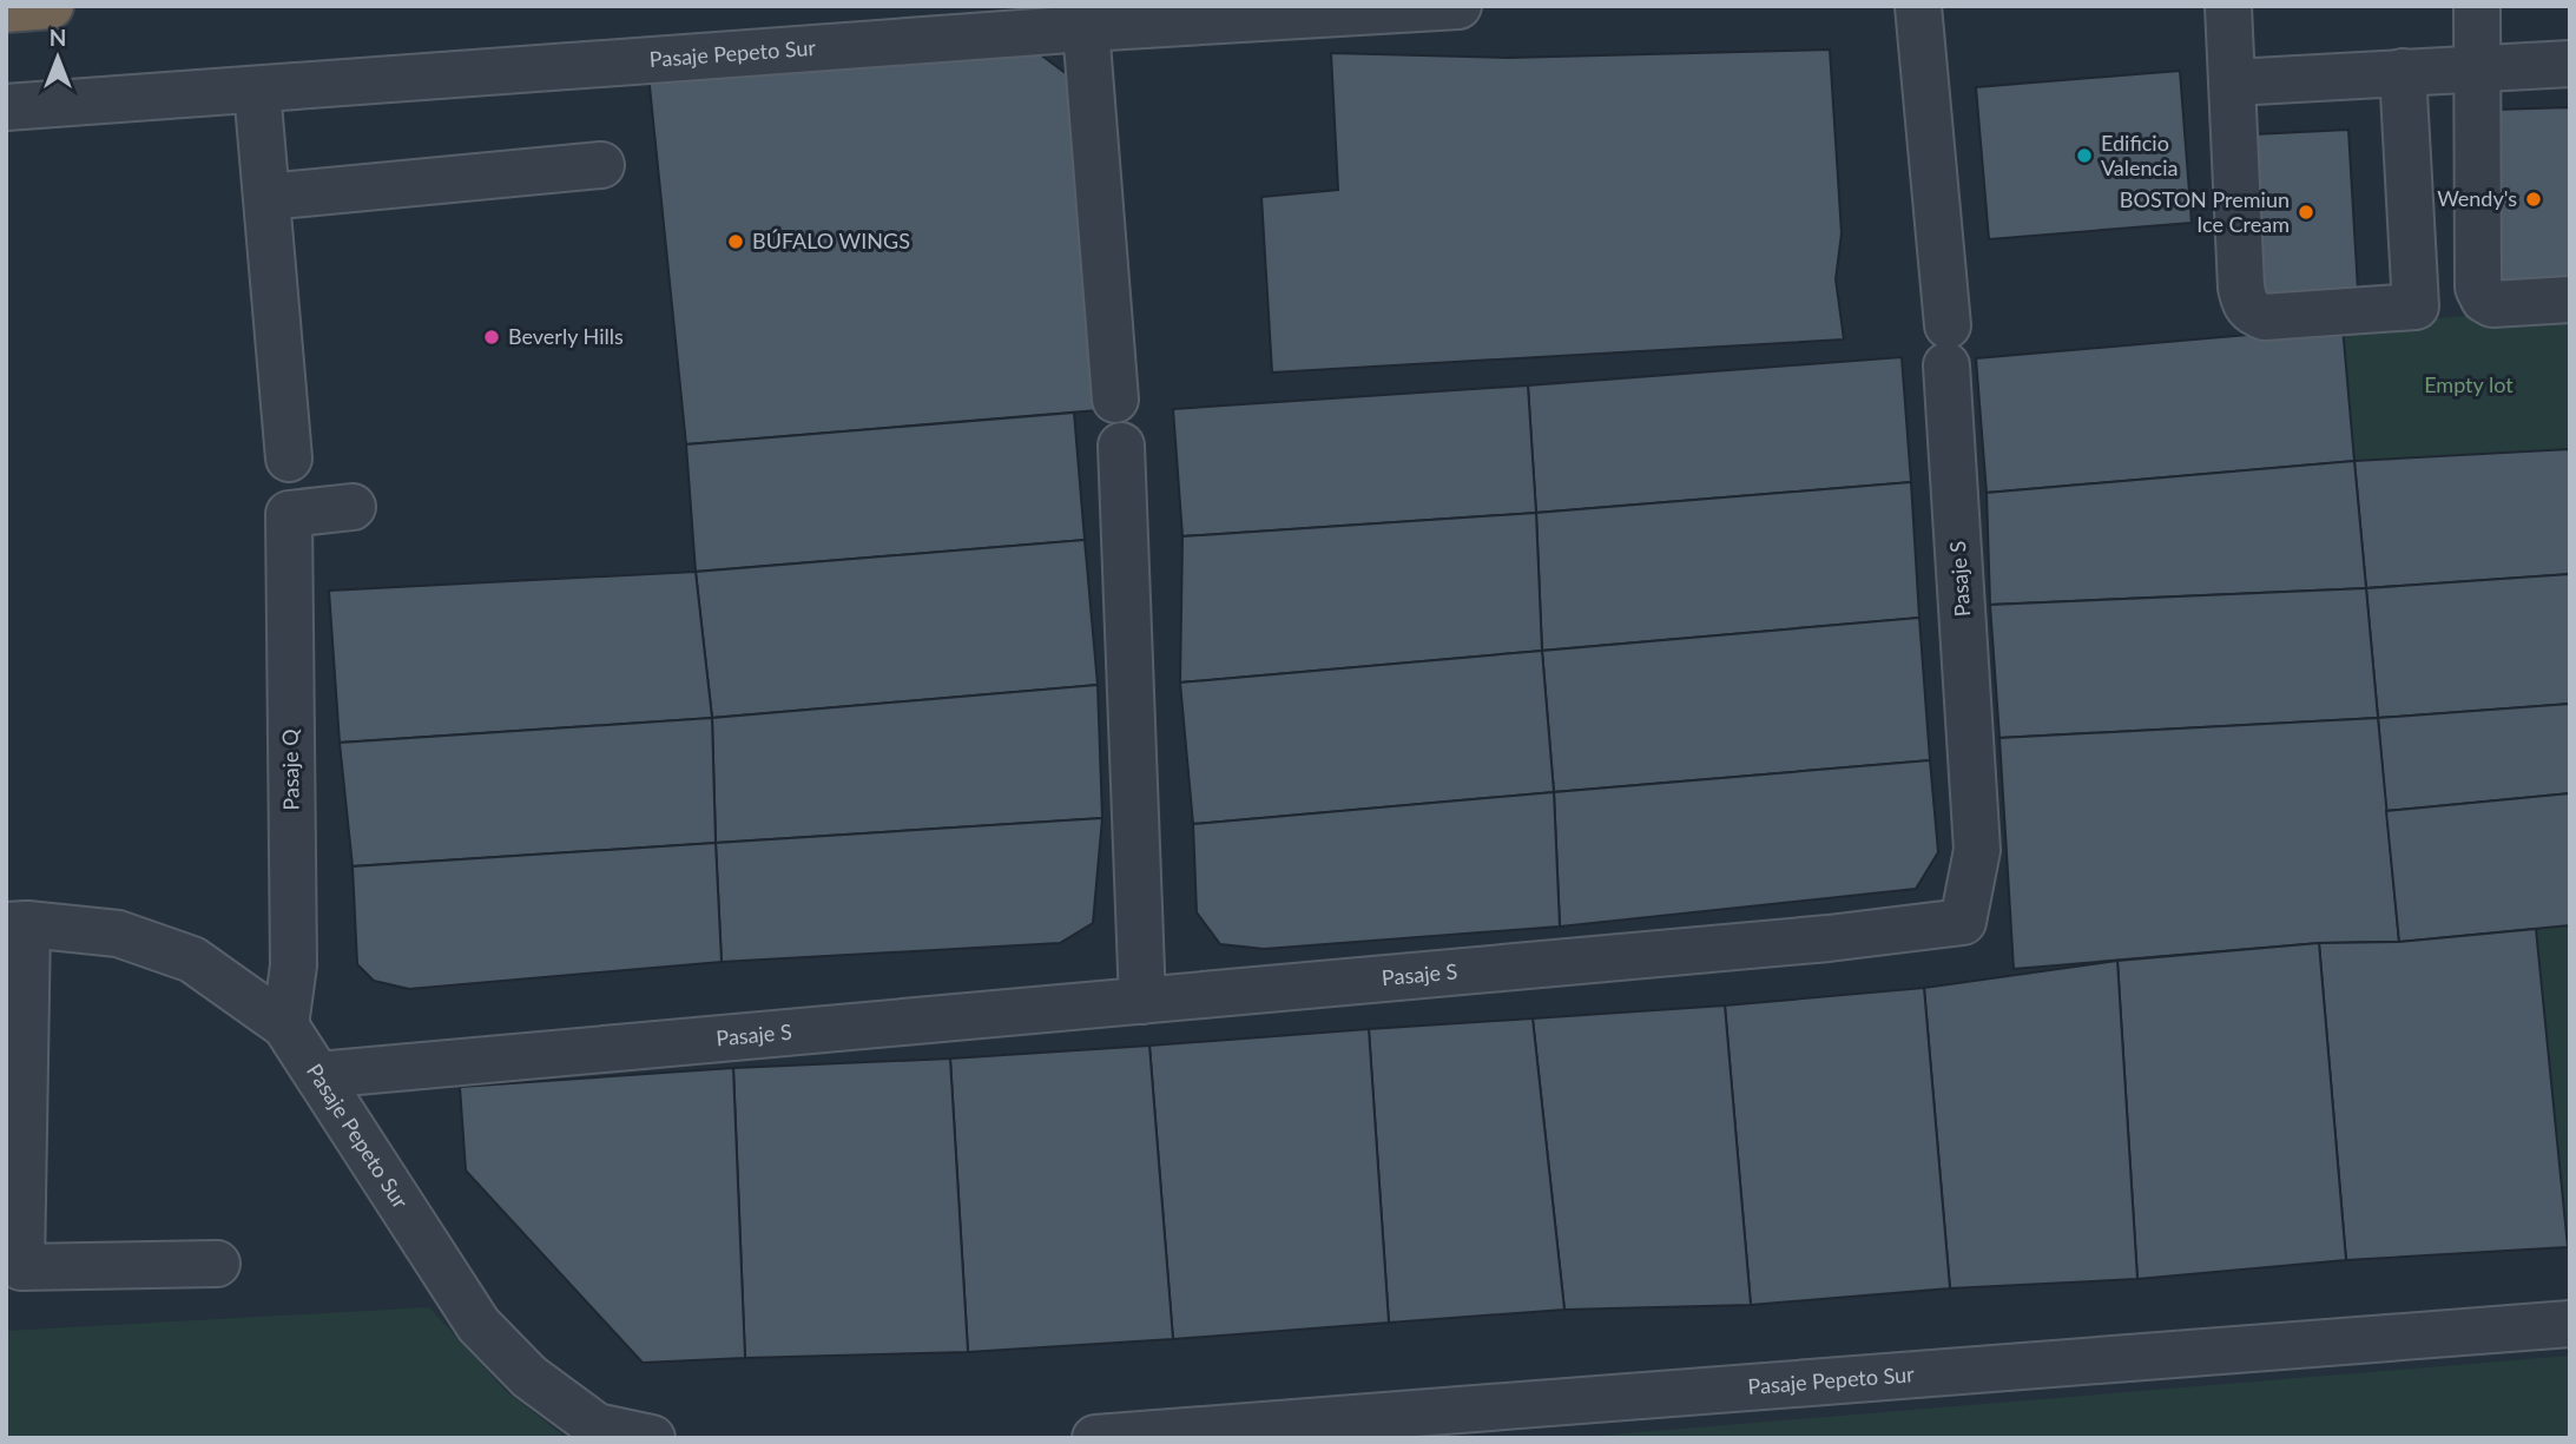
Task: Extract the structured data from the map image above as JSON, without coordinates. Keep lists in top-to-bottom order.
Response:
{
  "streets": {
    "street": ["Pasaje Pepeto Sur", "Pasaje S", "Pasaje Q"]
  },
  "crossings": [
    ["Pasaje Pepeto Sur", "Pasaje S"],
    ["Pasaje Pepeto Sur", "Pasaje Q"]
  ],
  "parks": ["Empty lot"],
  "places": [
    "Edificio Valencia",
    "Wendy's",
    "BOSTON Premiun Ice Cream",
    "BÚFALO WINGS",
    "Beverly Hills"
  ],
  "north": "top"
}
